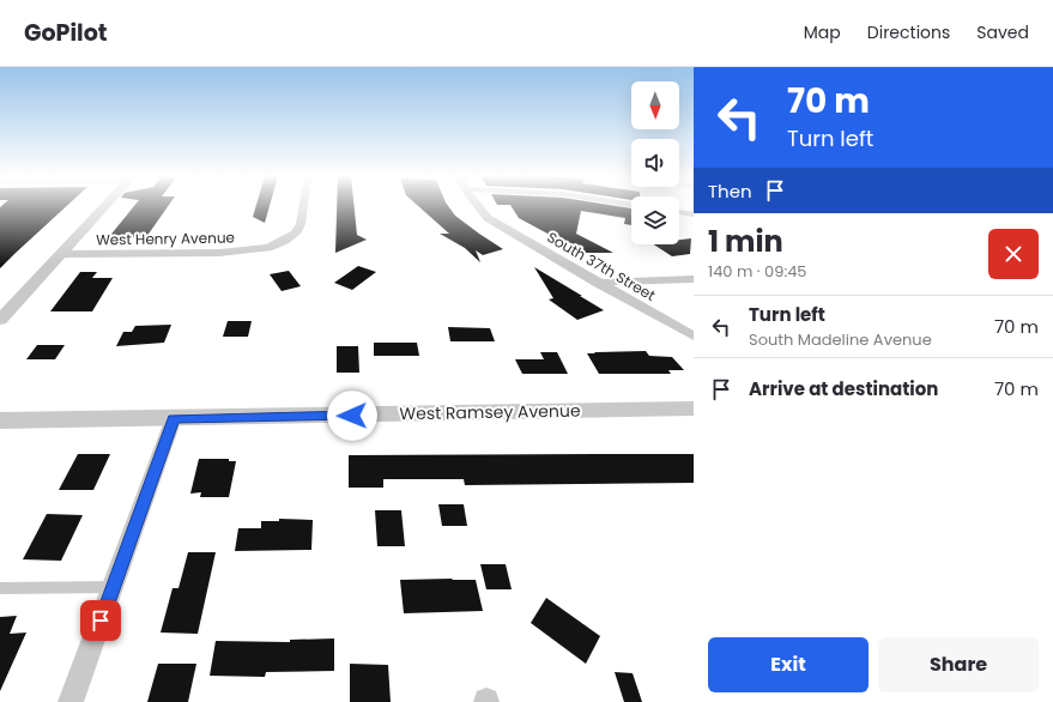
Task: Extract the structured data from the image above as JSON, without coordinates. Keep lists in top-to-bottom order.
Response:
{
  "streets": {
    "street": ["West Henry Avenue", "South 37th Street", "West Ramsey Avenue"]
  },
  "north": "bottom",
  "page": {
    "header": "GoPilot",
    "nav": ["Map", "Directions", "Saved"],
    "turn": ["70 m", "Turn left"],
    "then": "Then",
    "heading": ["1 min", "140 m · 09:45"],
    "list": [
      {
        "name": "Turn left",
        "note": "South Madeline Avenue",
        "value": "70 m"
      },
      {
        "name": "Arrive at destination",
        "value": "70 m"
      }
    ],
    "buttons": ["Exit", "Share"]
  }
}
